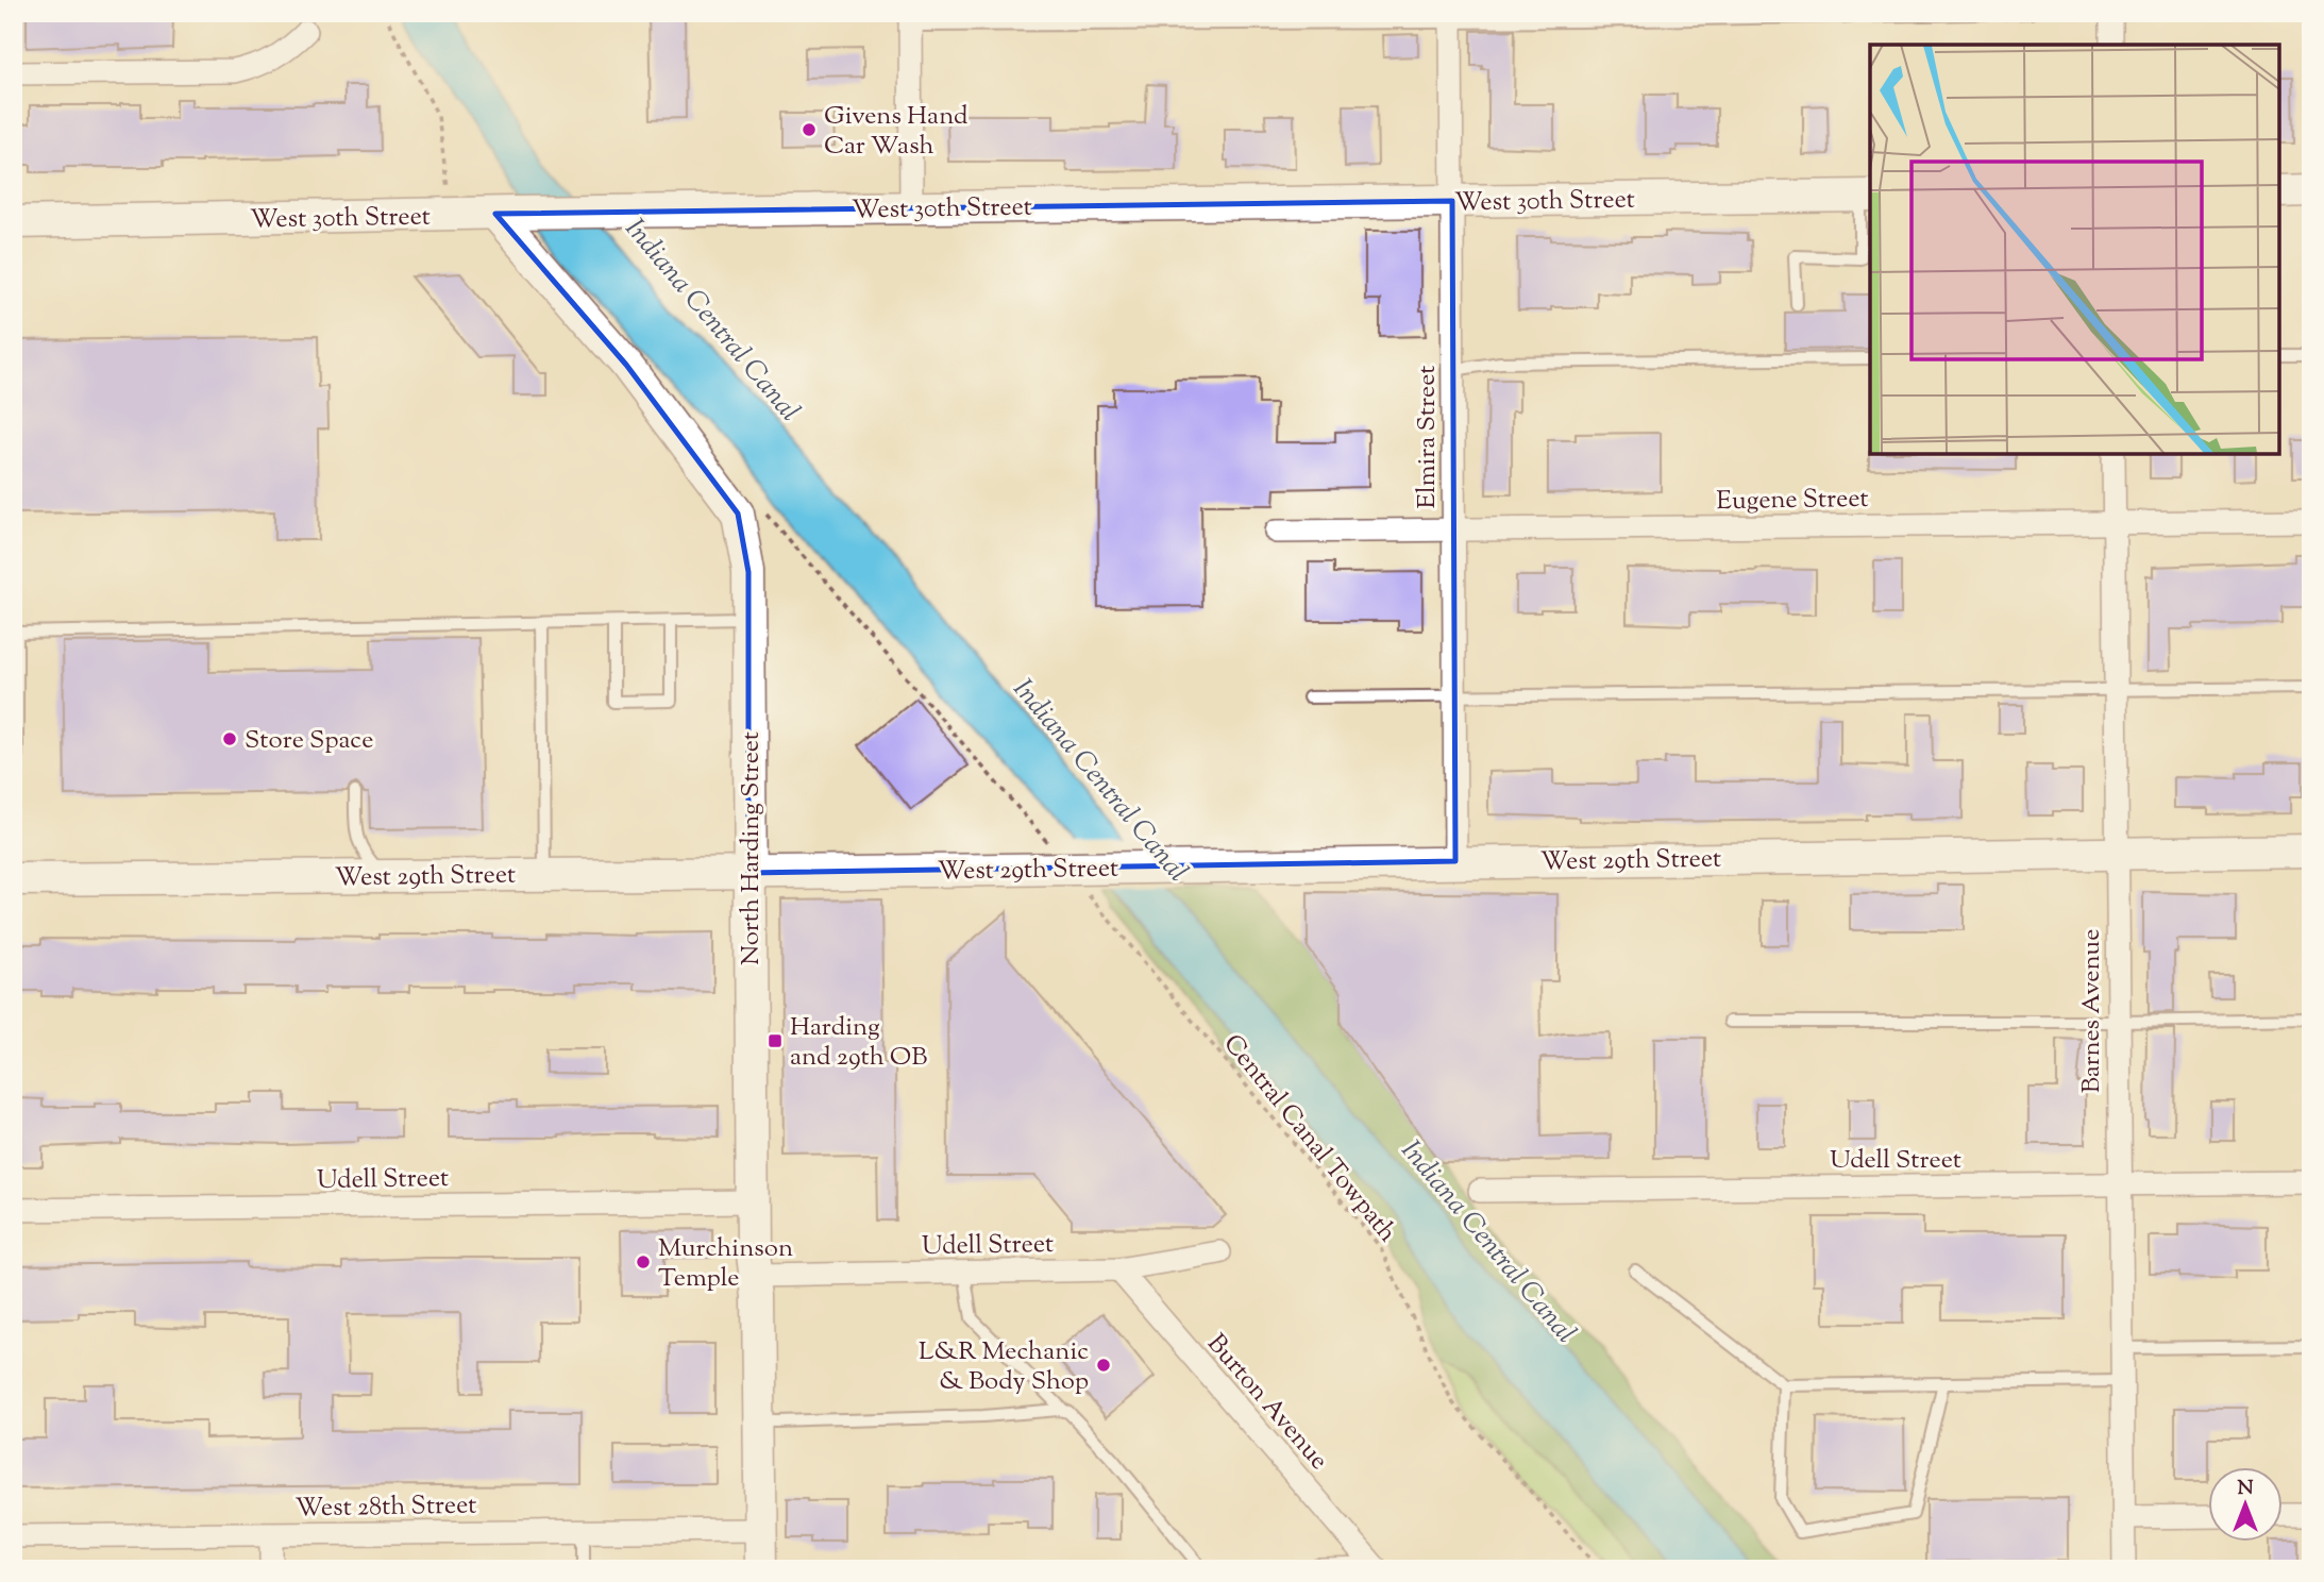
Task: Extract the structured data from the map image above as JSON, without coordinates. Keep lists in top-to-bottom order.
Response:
{
  "streets": {
    "main road": ["West 30th Street", "North Harding Street", "West 29th Street"],
    "street": [
      "Elmira Street",
      "Eugene Street",
      "Barnes Avenue",
      "Udell Street",
      "Burton Avenue",
      "West 28th Street"
    ],
    "path": ["Central Canal Towpath"]
  },
  "crossings": [
    ["West 30th Street", "Elmira Street"],
    ["West 30th Street", "North Harding Street"],
    ["Elmira Street", "Eugene Street"],
    ["Elmira Street", "West 29th Street"],
    ["Eugene Street", "Barnes Avenue"],
    ["North Harding Street", "West 29th Street"],
    ["North Harding Street", "Udell Street"],
    ["North Harding Street", "West 28th Street"],
    ["West 29th Street", "Barnes Avenue"],
    ["Barnes Avenue", "Udell Street"],
    ["Udell Street", "Burton Avenue"]
  ],
  "water": ["Indiana Central Canal"],
  "places": {
    "other": [
      "Givens Hand Car Wash",
      "Store Space",
      "Murchinson Temple",
      "L&R Mechanic & Body Shop"
    ],
    "transit": ["Harding and 29th OB"]
  },
  "north": "top"
}
